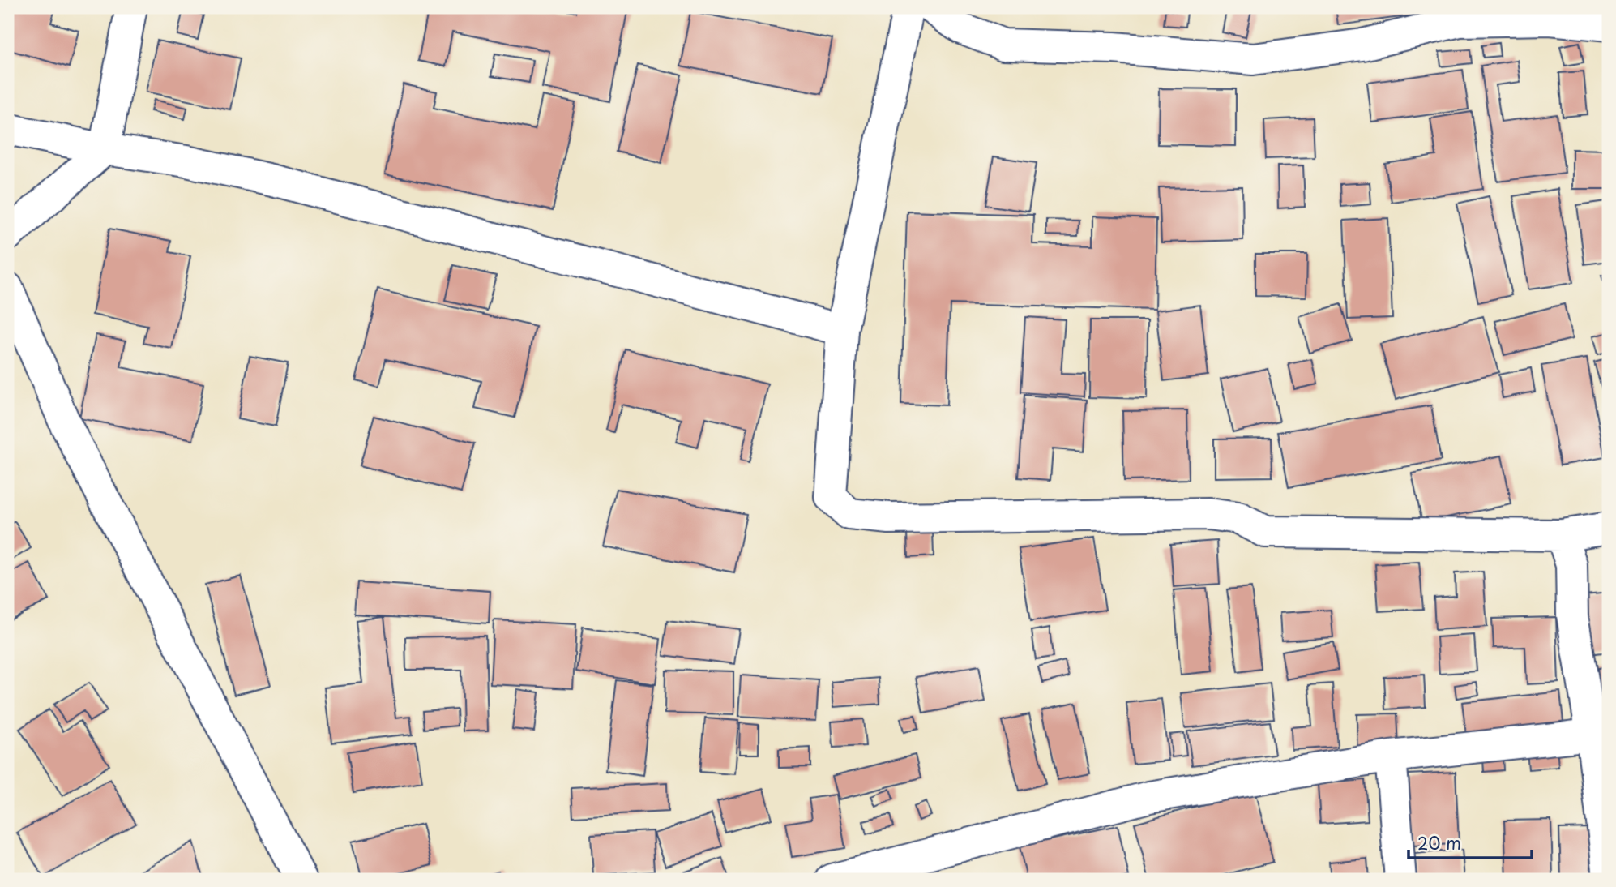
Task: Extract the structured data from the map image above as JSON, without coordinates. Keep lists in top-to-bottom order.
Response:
{
  "scale_bar": "20 m"
}
